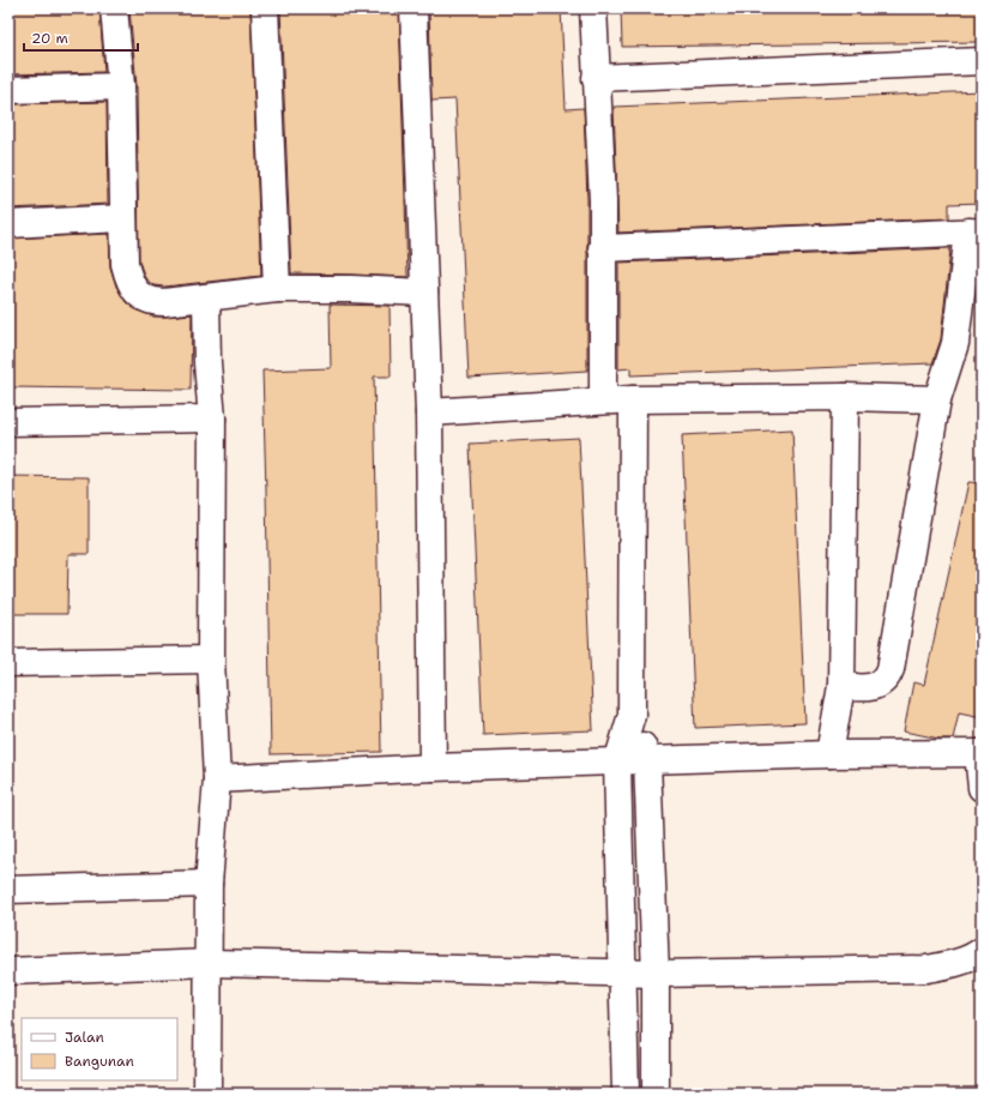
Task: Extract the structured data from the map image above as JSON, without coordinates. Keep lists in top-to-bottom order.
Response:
{
  "legend": ["Jalan", "Bangunan"],
  "scale_bar": "20 m"
}
